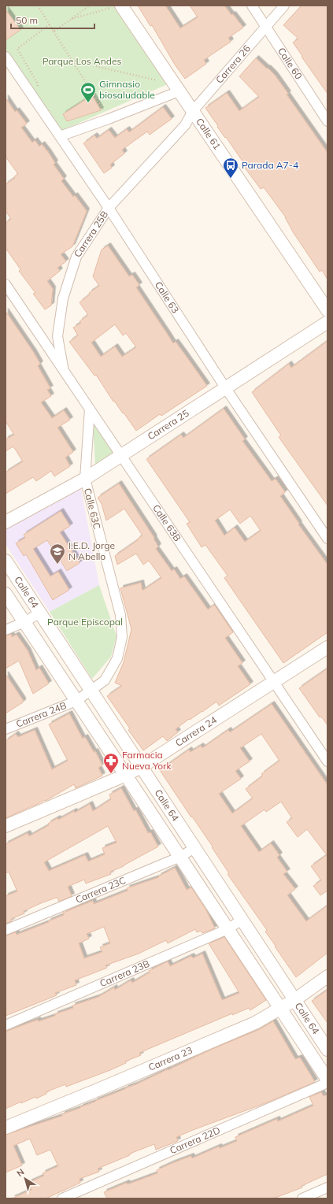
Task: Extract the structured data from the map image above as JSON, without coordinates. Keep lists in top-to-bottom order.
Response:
{
  "streets": {
    "street": [
      "Calle 60",
      "Carrera 26",
      "Calle 61",
      "Carrera 25B",
      "Calle 63",
      "Carrera 25",
      "Calle 63C",
      "Calle 63B",
      "Calle 64",
      "Carrera 24B",
      "Carrera 24",
      "Carrera 23C",
      "Carrera 23B",
      "Carrera 23",
      "Carrera 22D"
    ]
  },
  "crossings": [
    ["Calle 60", "Carrera 26"],
    ["Carrera 26", "Calle 61"],
    ["Carrera 26", "Carrera 25B"],
    ["Carrera 25B", "Calle 63"],
    ["Carrera 25B", "Calle 63B"],
    ["Calle 63", "Carrera 25"],
    ["Carrera 25", "Calle 63C"],
    ["Carrera 25", "Calle 63B"],
    ["Calle 63C", "Calle 63B"],
    ["Calle 63C", "Calle 64"],
    ["Calle 63C", "Carrera 24B"],
    ["Calle 63B", "Carrera 24"],
    ["Calle 64", "Carrera 24B"],
    ["Calle 64", "Carrera 24"],
    ["Calle 64", "Carrera 23C"],
    ["Calle 64", "Carrera 23B"],
    ["Calle 64", "Carrera 23"]
  ],
  "parks": ["Parque Los Andes", "Parque Episcopal"],
  "places": {
    "sports": ["Gimnasio biosaludable"],
    "bus stop": ["Parada A7-4"],
    "school or university": ["I.E.D. Jorge N Abello"],
    "pharmacy": ["Farmacia Nueva York"]
  },
  "scale_bar": "50 m",
  "north": "top left"
}
